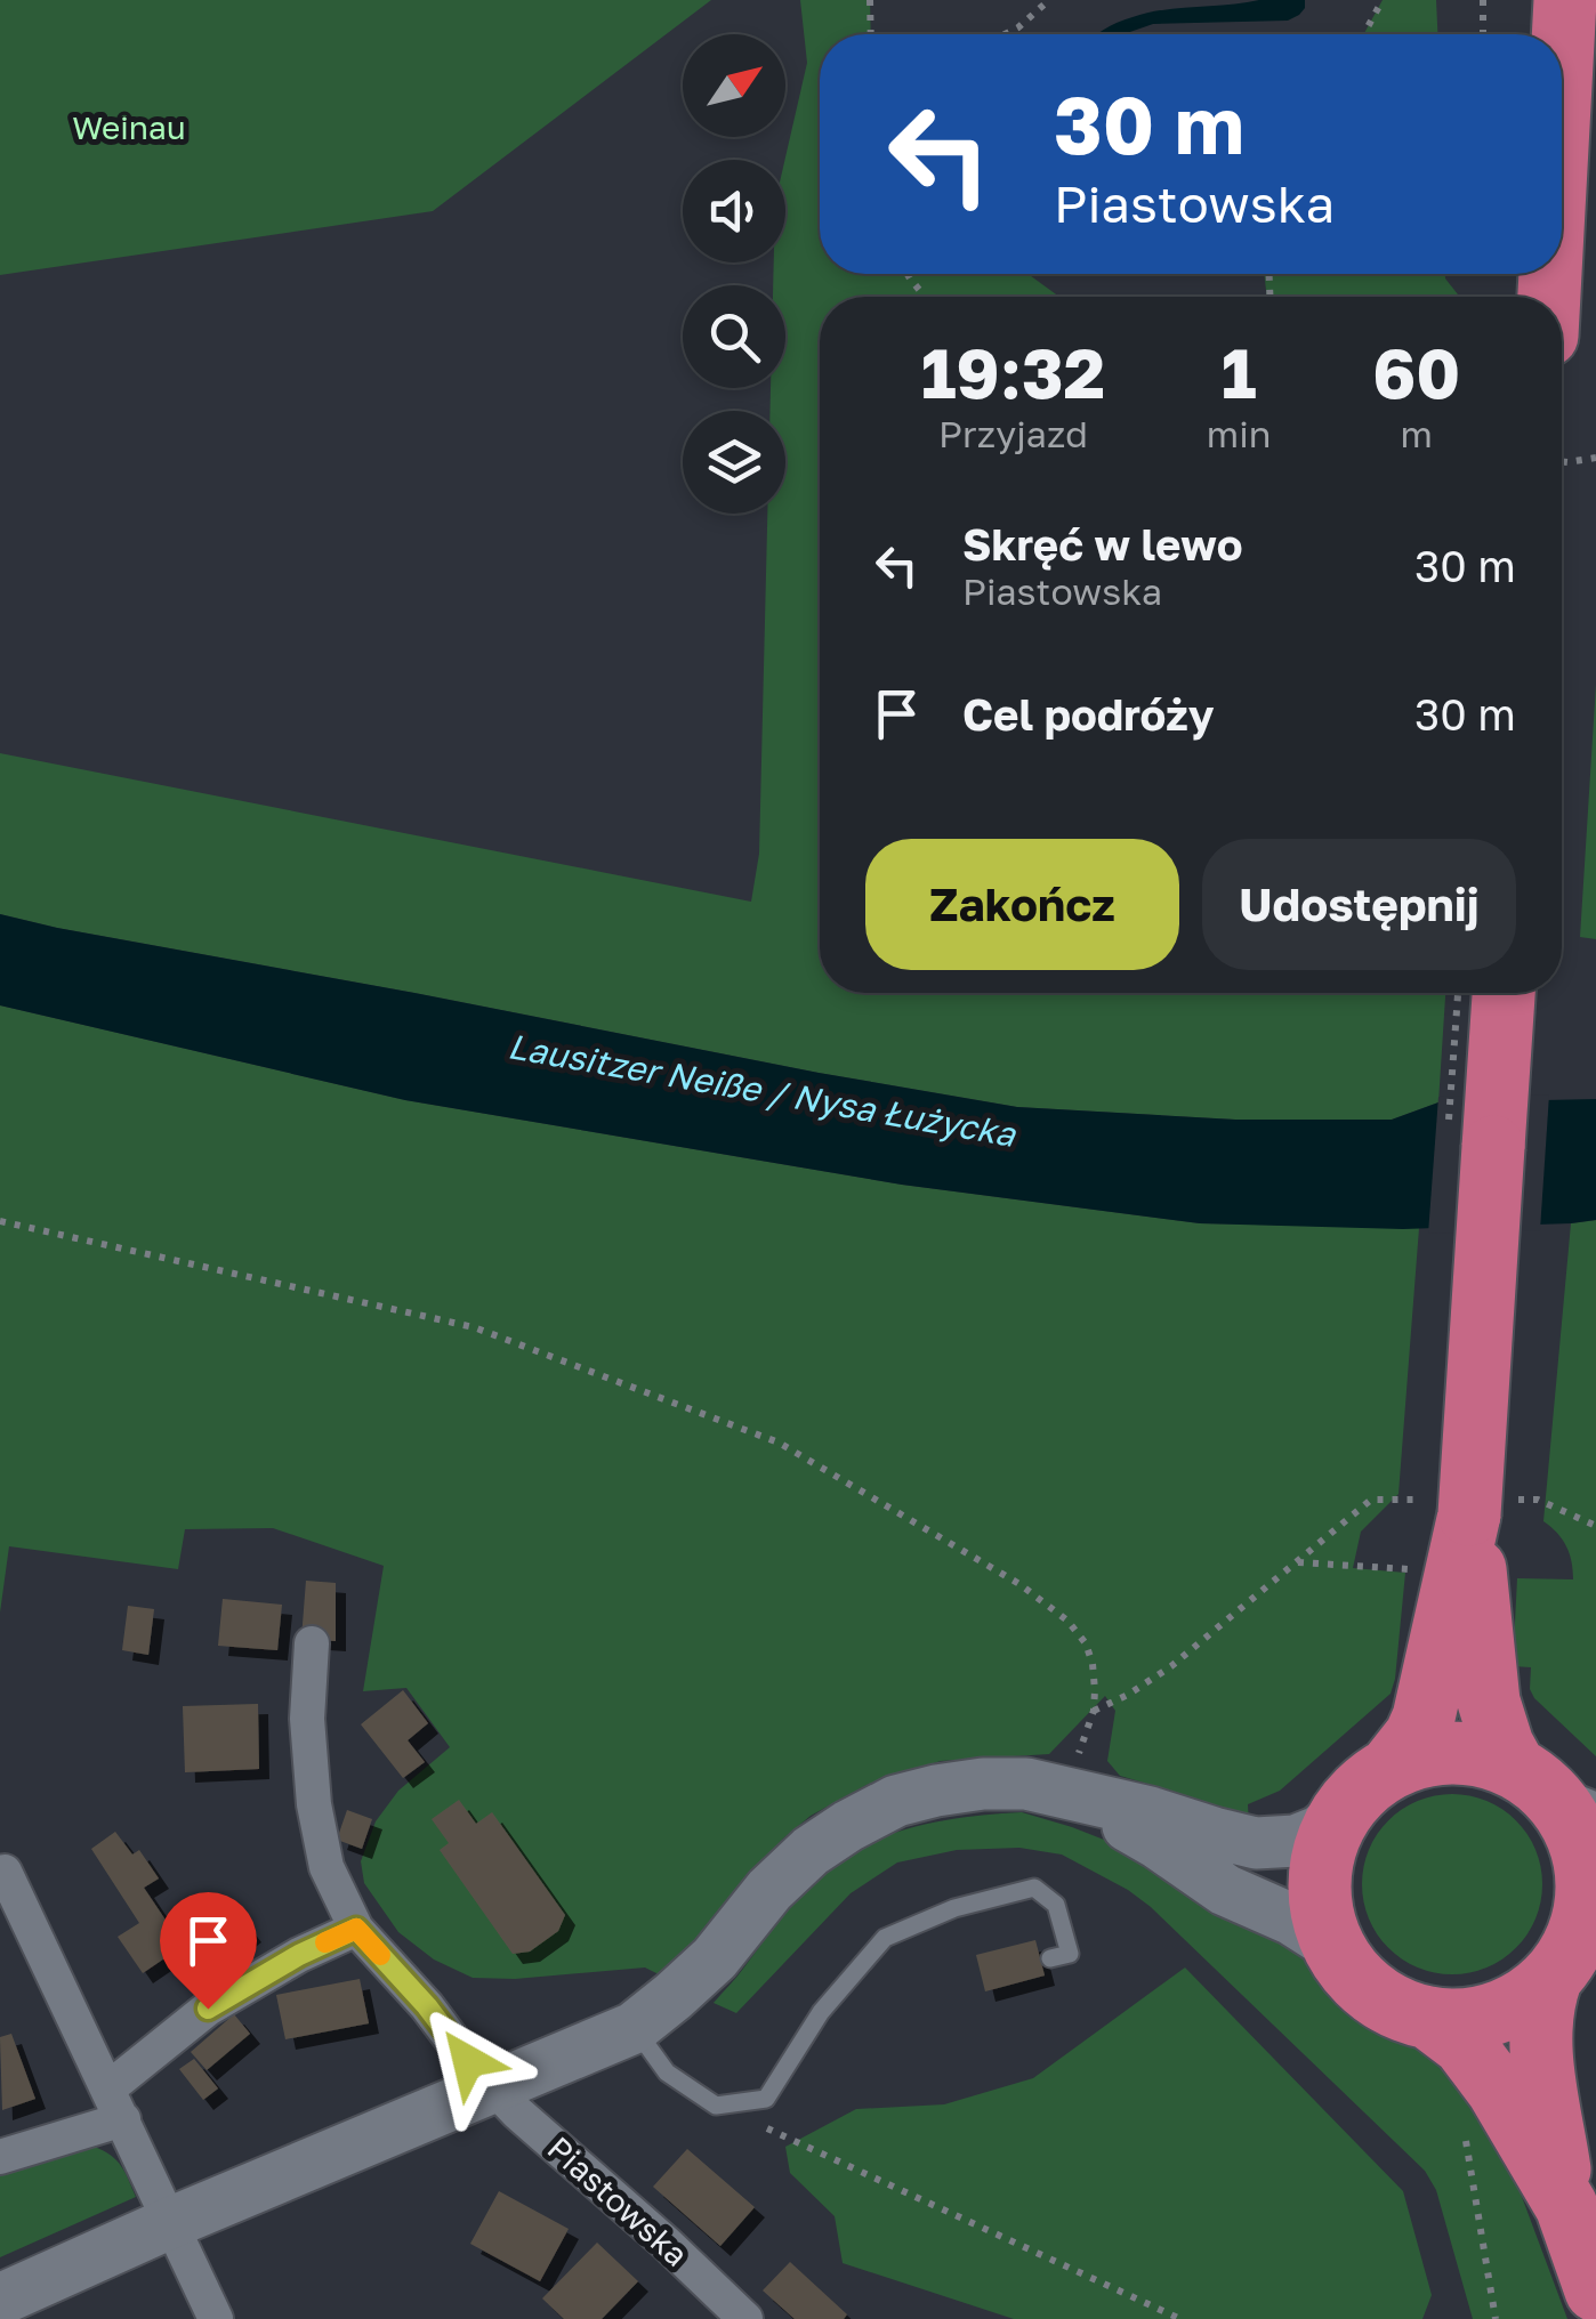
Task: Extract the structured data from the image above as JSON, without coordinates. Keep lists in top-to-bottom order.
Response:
{
  "streets": {
    "street": ["Piastowska"]
  },
  "water": ["Lausitzer Neiße / Nysa Łużycka"],
  "parks": ["Weinau"],
  "north": "top right",
  "page": {
    "turn": ["30 m", "Piastowska"],
    "eta": [
      "19:32",
      "Przyjazd",
      "1",
      "min",
      "60",
      "m"
    ],
    "list": [
      {
        "name": "Skręć w lewo",
        "note": "Piastowska",
        "value": "30 m"
      },
      {
        "name": "Cel podróży",
        "value": "30 m"
      }
    ],
    "buttons": ["Zakończ", "Udostępnij"]
  }
}
